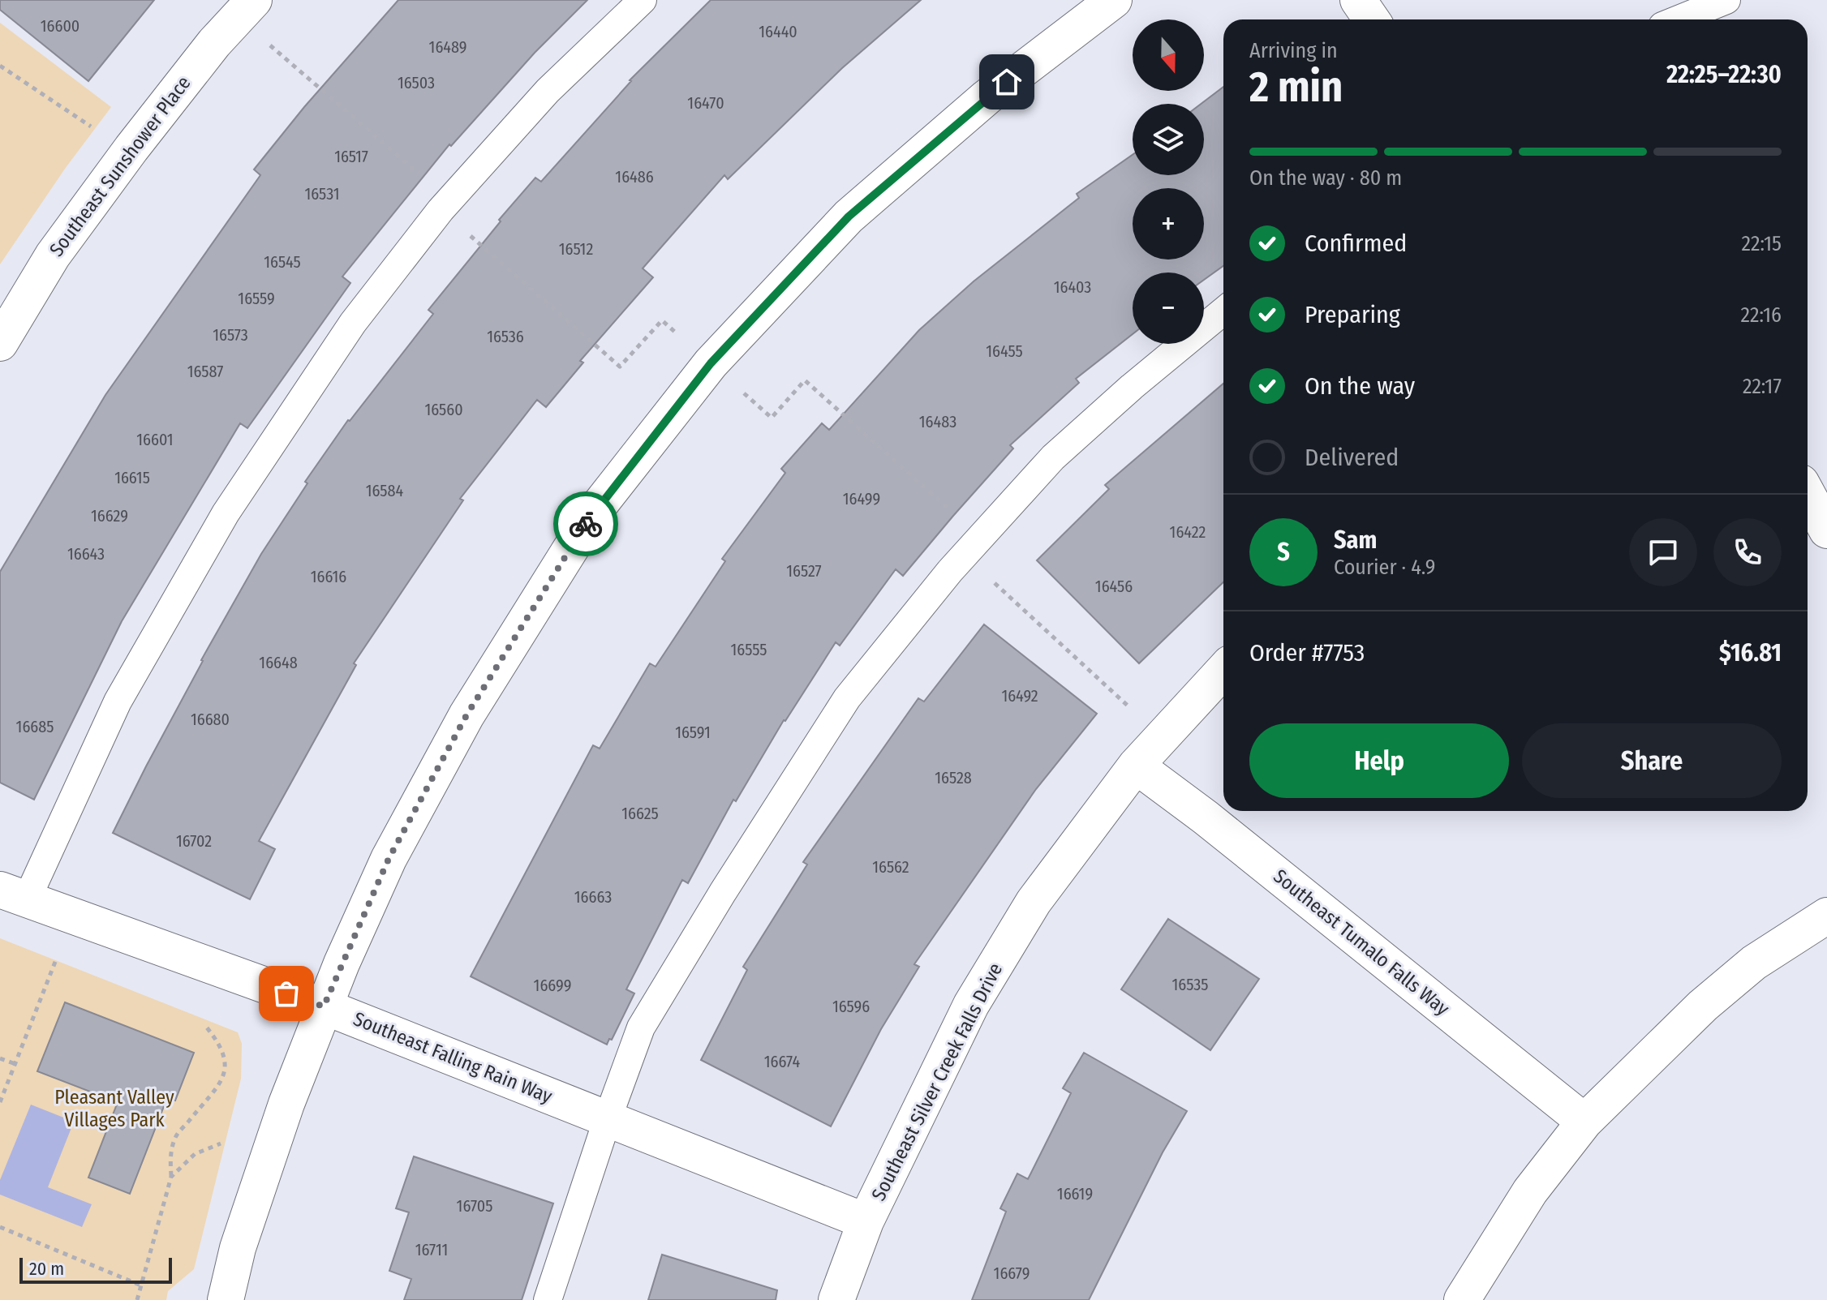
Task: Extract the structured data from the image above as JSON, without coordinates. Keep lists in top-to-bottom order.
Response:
{
  "streets": {
    "street": [
      "Southeast Sunshower Place",
      "Southeast Tumalo Falls Way",
      "Southeast Falling Rain Way",
      "Southeast Silver Creek Falls Drive"
    ]
  },
  "crossings": [
    ["Southeast Tumalo Falls Way", "Southeast Silver Creek Falls Drive"],
    ["Southeast Falling Rain Way", "Southeast Silver Creek Falls Drive"]
  ],
  "parks": ["Pleasant Valley Villages Park"],
  "house_numbers": [
    "16600",
    "16440",
    "16489",
    "16503",
    "16470",
    "16517",
    "16486",
    "16531",
    "16512",
    "16545",
    "16403",
    "16559",
    "16573",
    "16536",
    "16455",
    "16587",
    "16560",
    "16483",
    "16601",
    "16615",
    "16584",
    "16499",
    "16629",
    "16422",
    "16643",
    "16527",
    "16616",
    "16456",
    "16555",
    "16648",
    "16492",
    "16680",
    "16685",
    "16591",
    "16528",
    "16625",
    "16702",
    "16562",
    "16663",
    "16535",
    "16699",
    "16596",
    "16674",
    "16619",
    "16705",
    "16711",
    "16679"
  ],
  "scale_bar": "20 m",
  "north": "bottom",
  "page": {
    "map_buttons": ["+", "−"],
    "heading": ["2 min", "Arriving in", "22:25–22:30"],
    "panel": [
      "Sam",
      "Courier · 4.9",
      "Order #7753",
      "$16.81"
    ],
    "bar": "On the way · 80 m",
    "list": [
      ["Confirmed", "22:15"],
      ["Preparing", "22:16"],
      ["On the way", "22:17"],
      "Delivered"
    ],
    "round": "S",
    "buttons": ["Help", "Share"],
    "scale": "20 m"
  }
}
